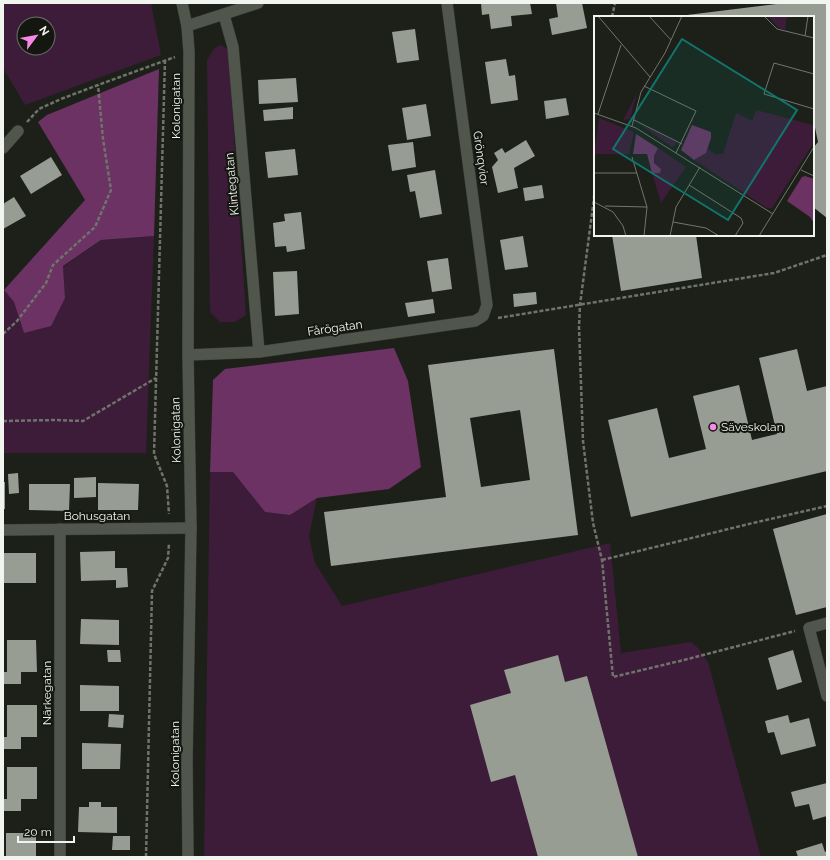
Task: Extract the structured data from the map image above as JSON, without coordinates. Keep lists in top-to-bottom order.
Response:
{
  "streets": {
    "street": [
      "Kolonigatan",
      "Grönqvior",
      "Klintegatan",
      "Fårögatan",
      "Bohusgatan",
      "Närkegatan"
    ]
  },
  "crossings": [
    ["Kolonigatan", "Fårögatan"],
    ["Kolonigatan", "Bohusgatan"],
    ["Grönqvior", "Fårögatan"],
    ["Klintegatan", "Fårögatan"],
    ["Bohusgatan", "Närkegatan"]
  ],
  "places": ["Säveskolan"],
  "scale_bar": "20 m",
  "north": "top right"
}
